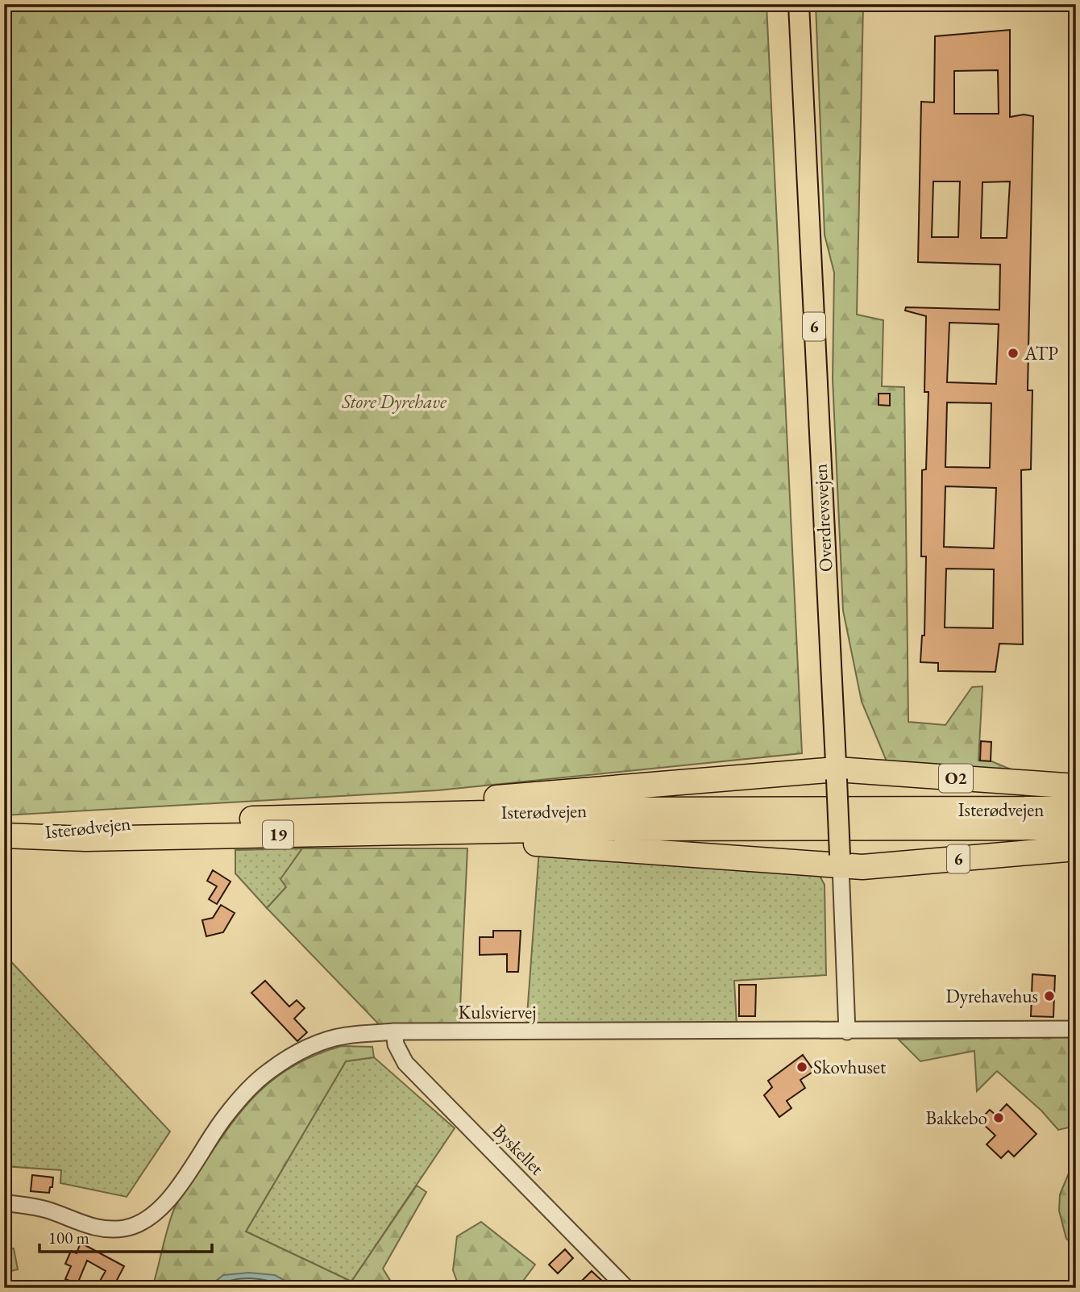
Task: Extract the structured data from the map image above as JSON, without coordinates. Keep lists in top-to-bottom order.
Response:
{
  "streets": {
    "highway": [
      "6",
      "O2",
      "Isterødvejen",
      "19"
    ],
    "main road": ["Overdrevsvejen"],
    "street": ["Kulsviervej", "Byskellet"]
  },
  "crossings": [
    ["6", "Overdrevsvejen"],
    ["Overdrevsvejen", "O2"],
    ["Overdrevsvejen", "Kulsviervej"],
    ["Kulsviervej", "Byskellet"]
  ],
  "parks": ["Store Dyrehave"],
  "places": [
    "ATP",
    "Dyrehavehus",
    "Skovhuset",
    "Bakkebo"
  ],
  "scale_bar": "100 m"
}
